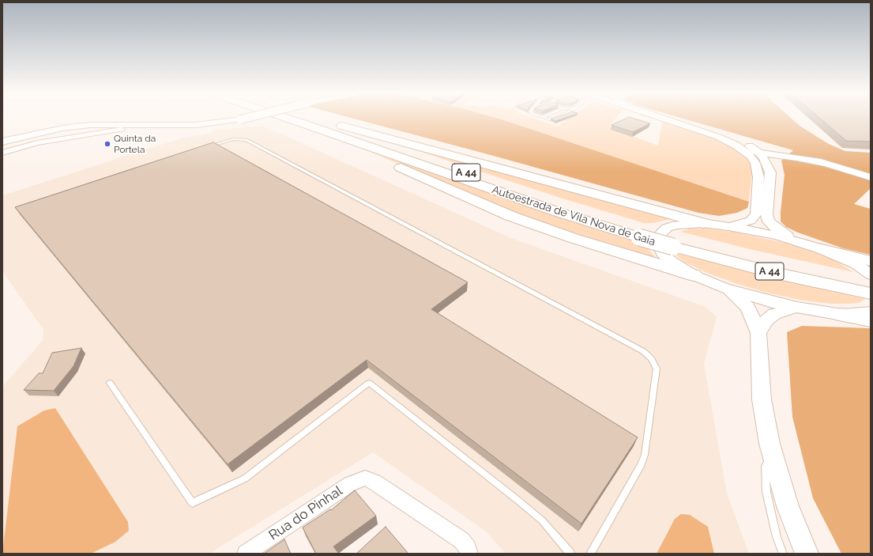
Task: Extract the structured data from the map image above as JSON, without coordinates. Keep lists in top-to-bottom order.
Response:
{
  "streets": {
    "highway": ["A 44", "Autoestrada de Vila Nova de Gaia"],
    "street": ["Rua do Pinhal"]
  },
  "places": ["Quinta da Portela"]
}
